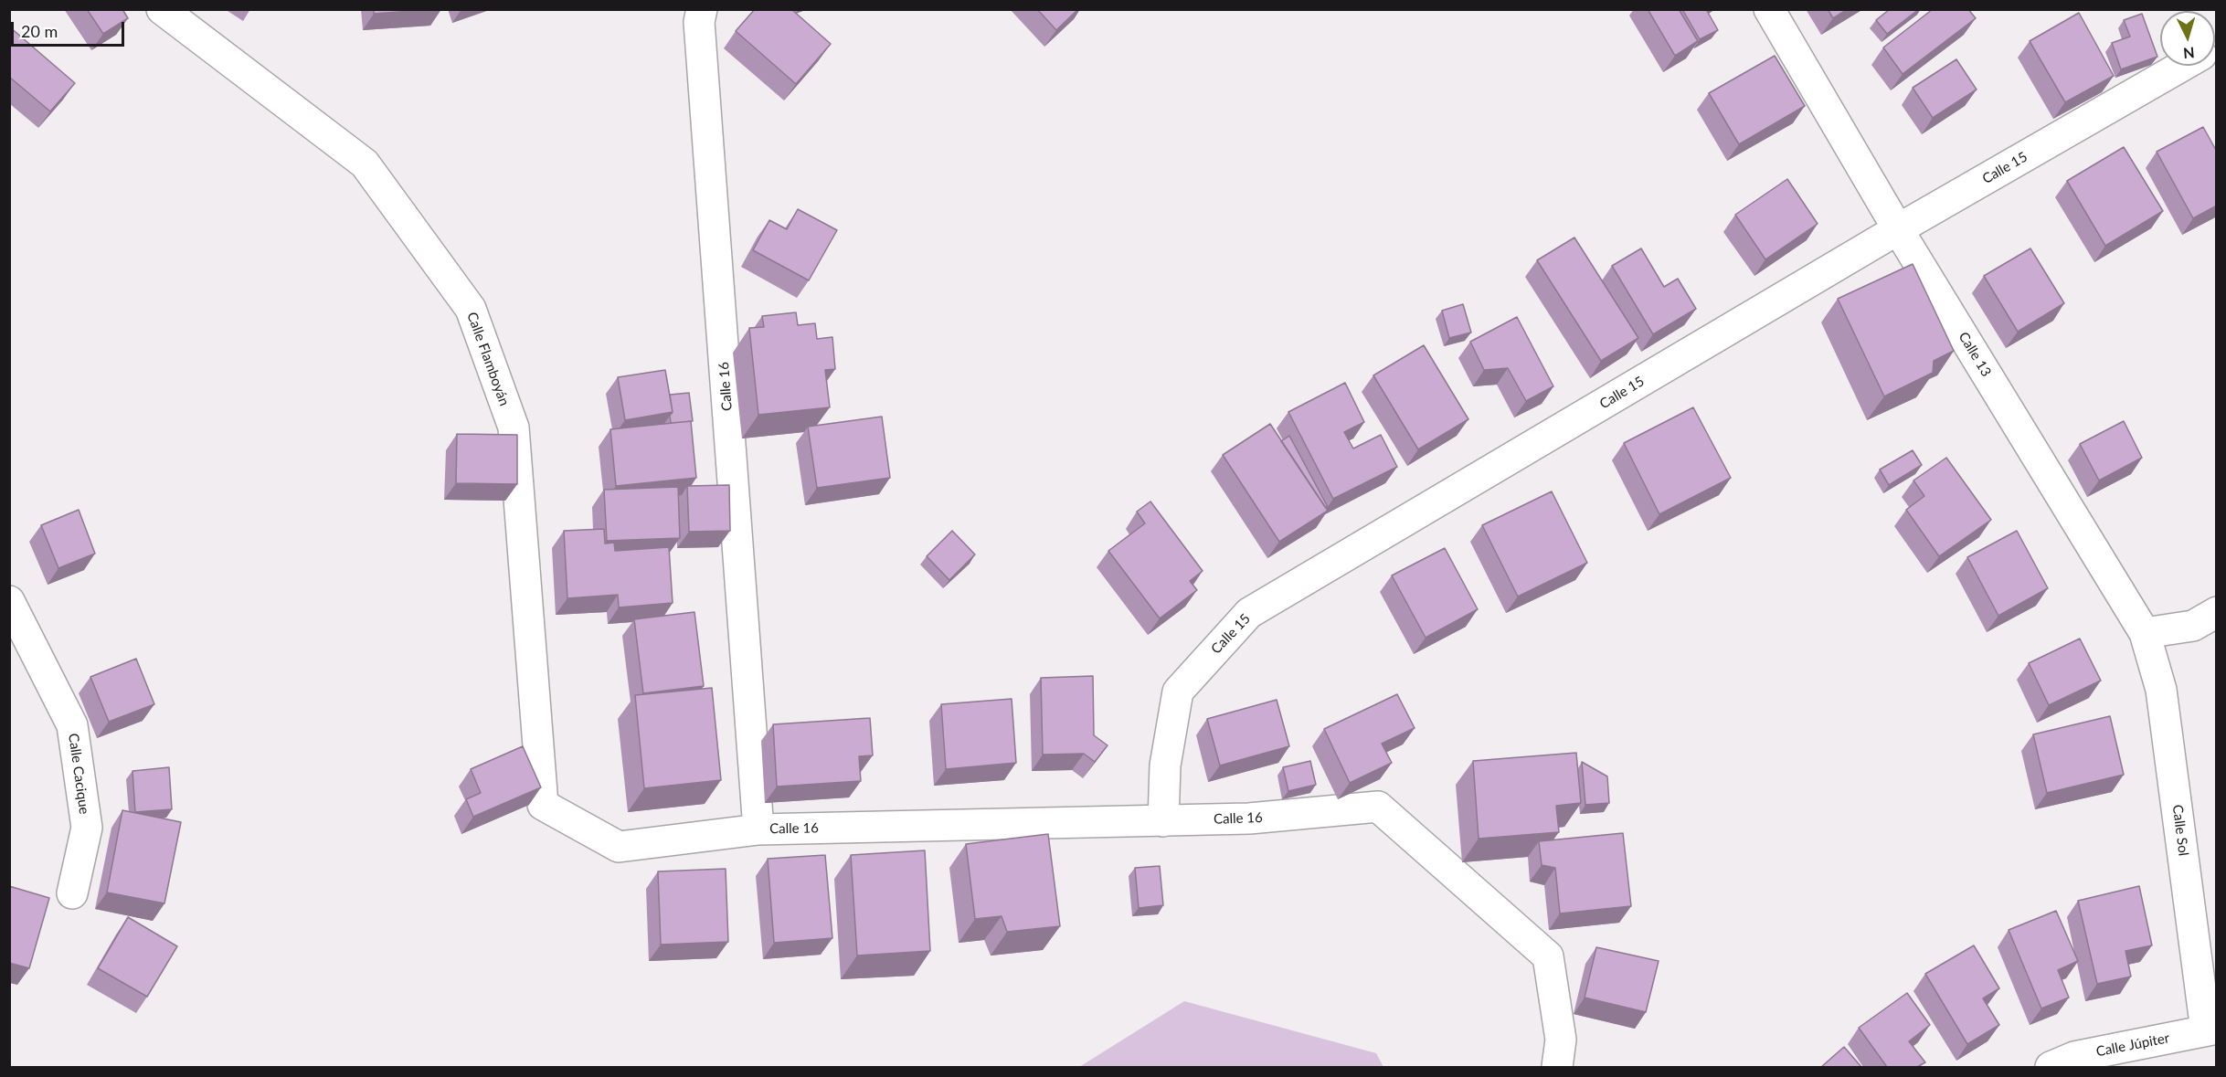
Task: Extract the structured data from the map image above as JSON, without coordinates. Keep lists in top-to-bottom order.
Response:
{
  "streets": {
    "street": [
      "Calle 15",
      "Calle 13",
      "Calle Flamboyán",
      "Calle 16",
      "Calle Cacique",
      "Calle Sol",
      "Calle Júpiter"
    ]
  },
  "crossings": [
    ["Calle 15", "Calle 13"],
    ["Calle 15", "Calle 16"],
    ["Calle 13", "Calle Sol"],
    ["Calle Flamboyán", "Calle 16"],
    ["Calle Sol", "Calle Júpiter"]
  ],
  "scale_bar": "20 m",
  "north": "bottom"
}
